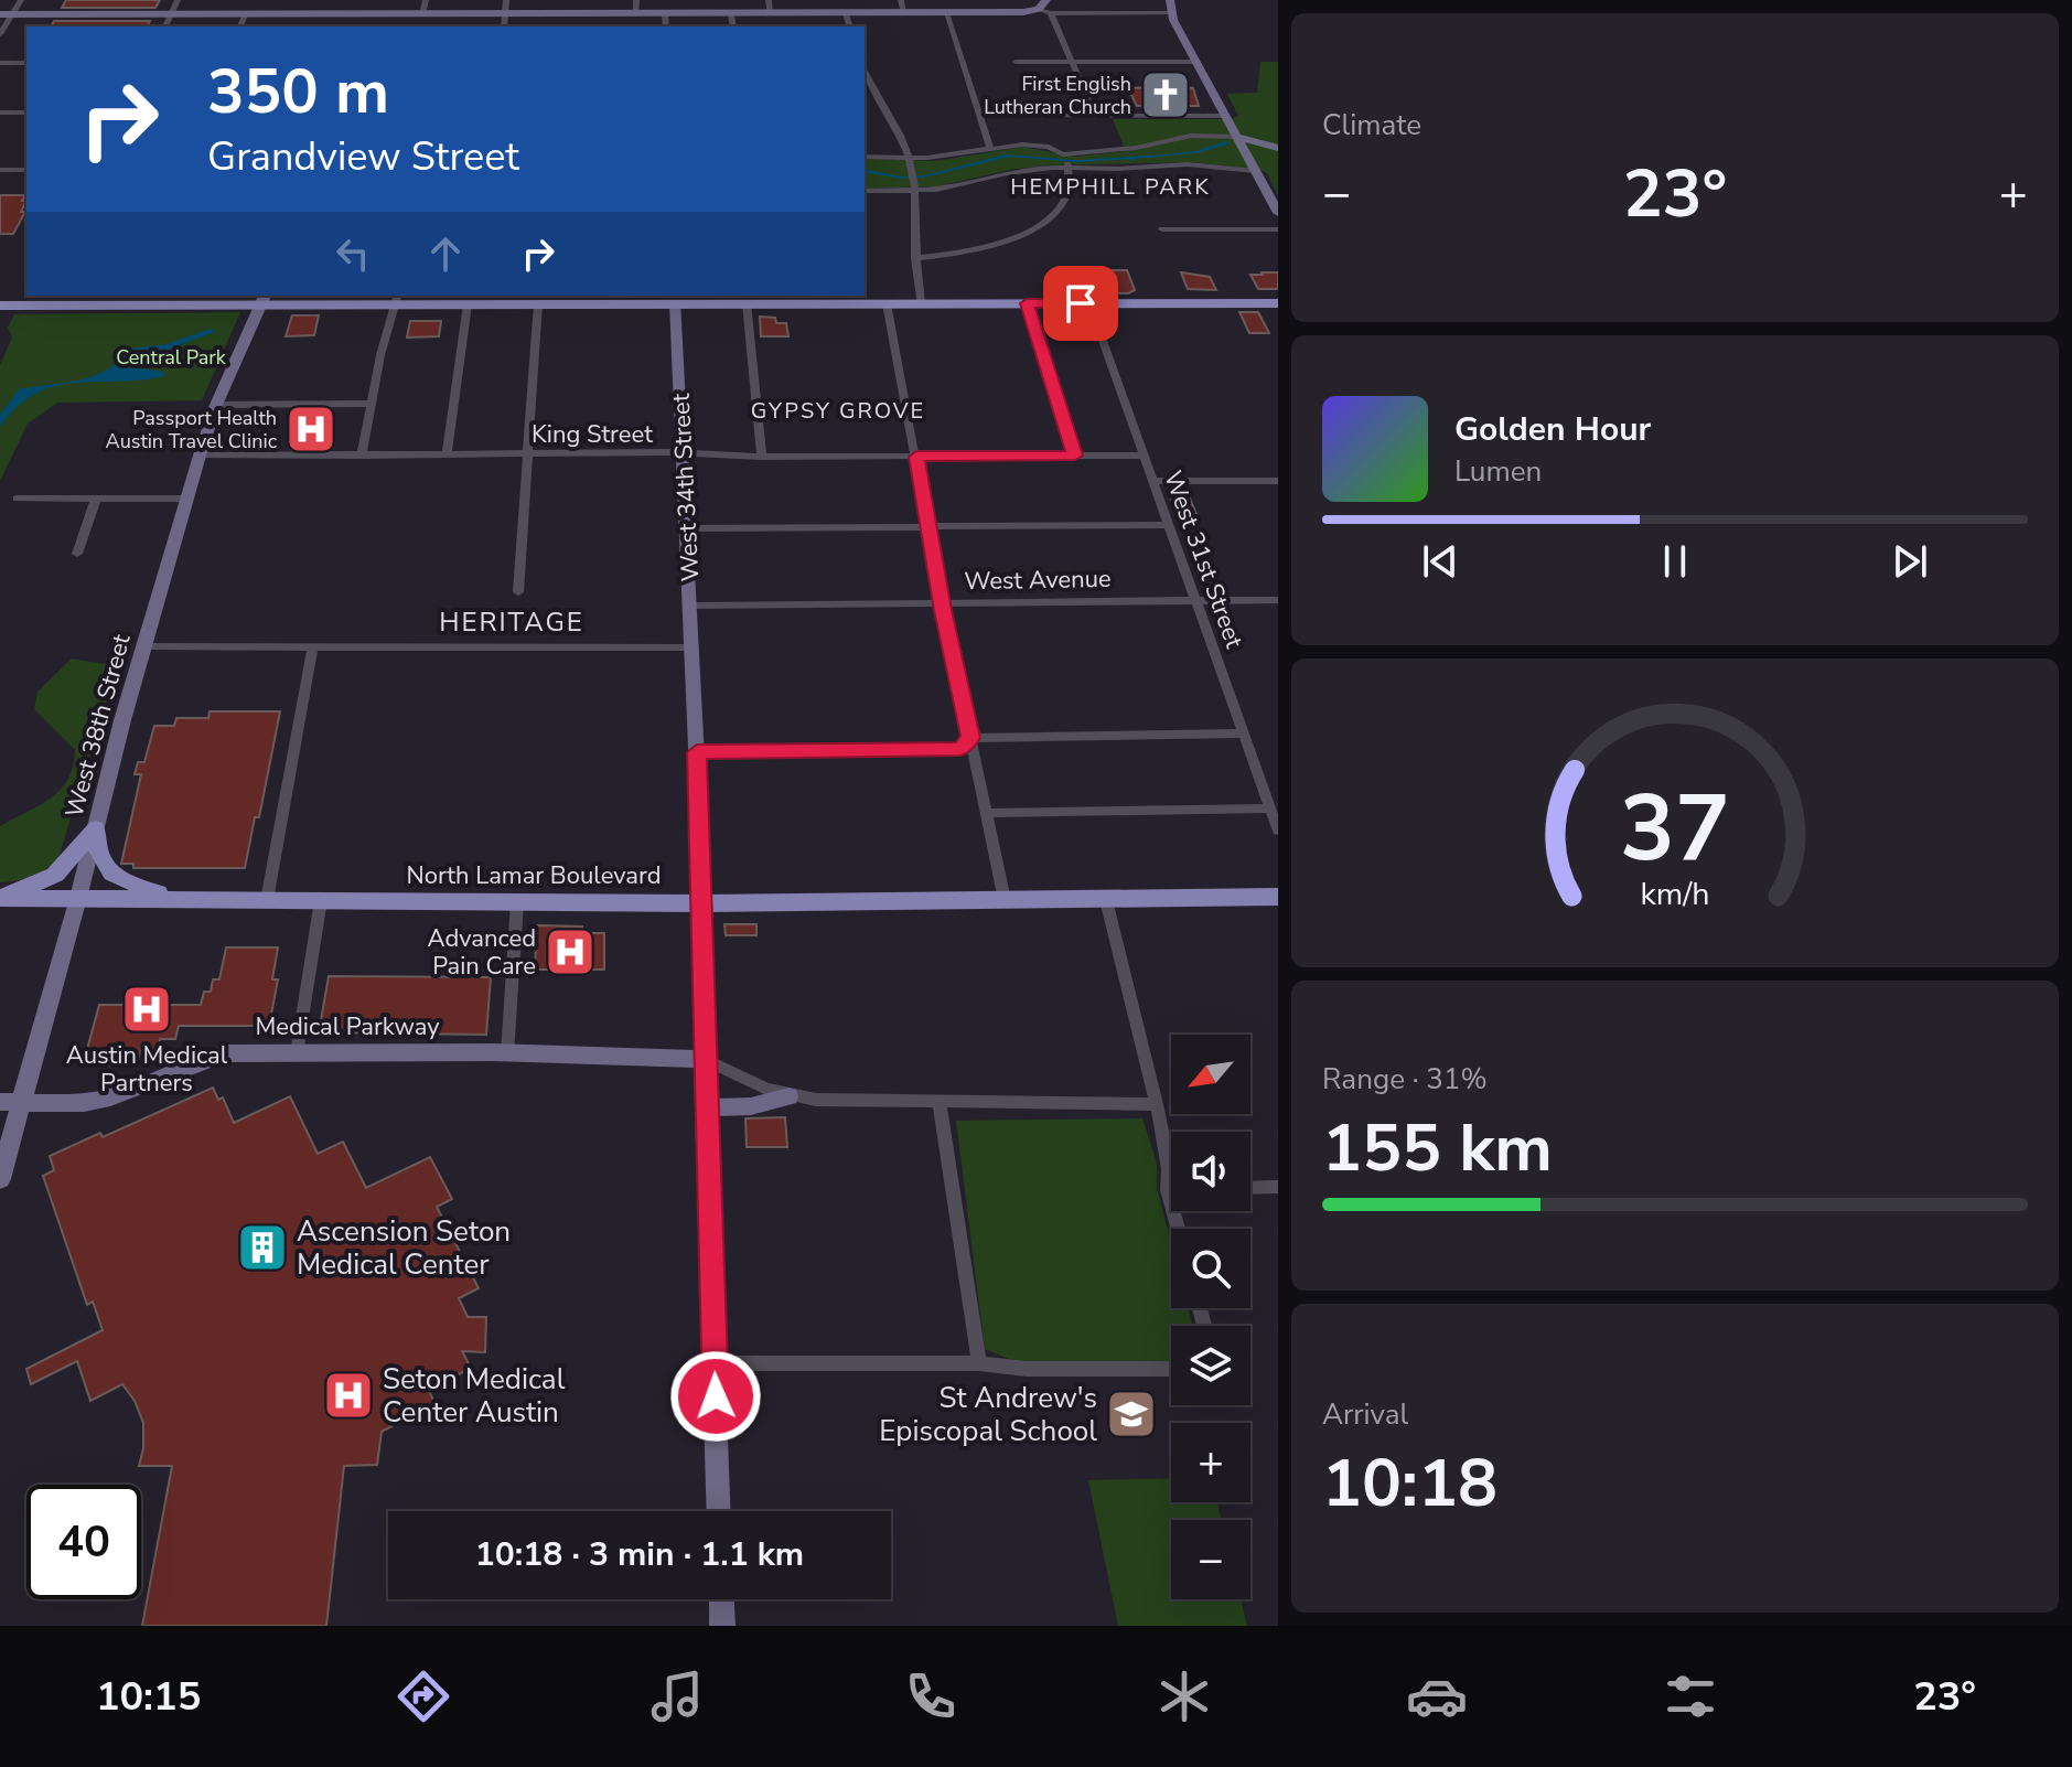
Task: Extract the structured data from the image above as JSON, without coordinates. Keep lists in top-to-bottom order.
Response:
{
  "streets": {
    "main road": ["North Lamar Boulevard"],
    "street": [
      "King Street",
      "West 34th Street",
      "West 31st Street",
      "West Avenue",
      "West 38th Street",
      "Medical Parkway"
    ]
  },
  "crossings": [
    ["King Street", "West 34th Street"],
    ["King Street", "West 31st Street"],
    ["King Street", "West 38th Street"],
    ["West 34th Street", "West Avenue"],
    ["West 34th Street", "North Lamar Boulevard"],
    ["West 34th Street", "Medical Parkway"],
    ["West 31st Street", "West Avenue"],
    ["West 38th Street", "North Lamar Boulevard"],
    ["West 38th Street", "Medical Parkway"]
  ],
  "districts": ["HEMPHILL PARK", "GYPSY GROVE", "HERITAGE"],
  "parks": ["Central Park"],
  "places": {
    "church": ["First English Lutheran Church"],
    "hospital": [
      "Passport Health Austin Travel Clinic",
      "Advanced Pain Care",
      "Austin Medical Partners",
      "Seton Medical Center Austin"
    ],
    "building": ["Ascension Seton Medical Center"],
    "school or university": ["St Andrew's Episcopal School"]
  },
  "north": "bottom left",
  "page": {
    "tile": [
      "Climate",
      ["Range · 31%", "155 km"],
      ["Arrival", "10:18"]
    ],
    "turn": ["350 m", "Grandview Street"],
    "heat": ["−", "23°", "+"],
    "song": ["Golden Hour", "Lumen"],
    "map_buttons": ["+", "−"],
    "limit": "40",
    "trip": "10:18 · 3 min · 1.1 km",
    "tabs": ["10:15", "23°"],
    "gauge": ["37", "km/h"]
  }
}
